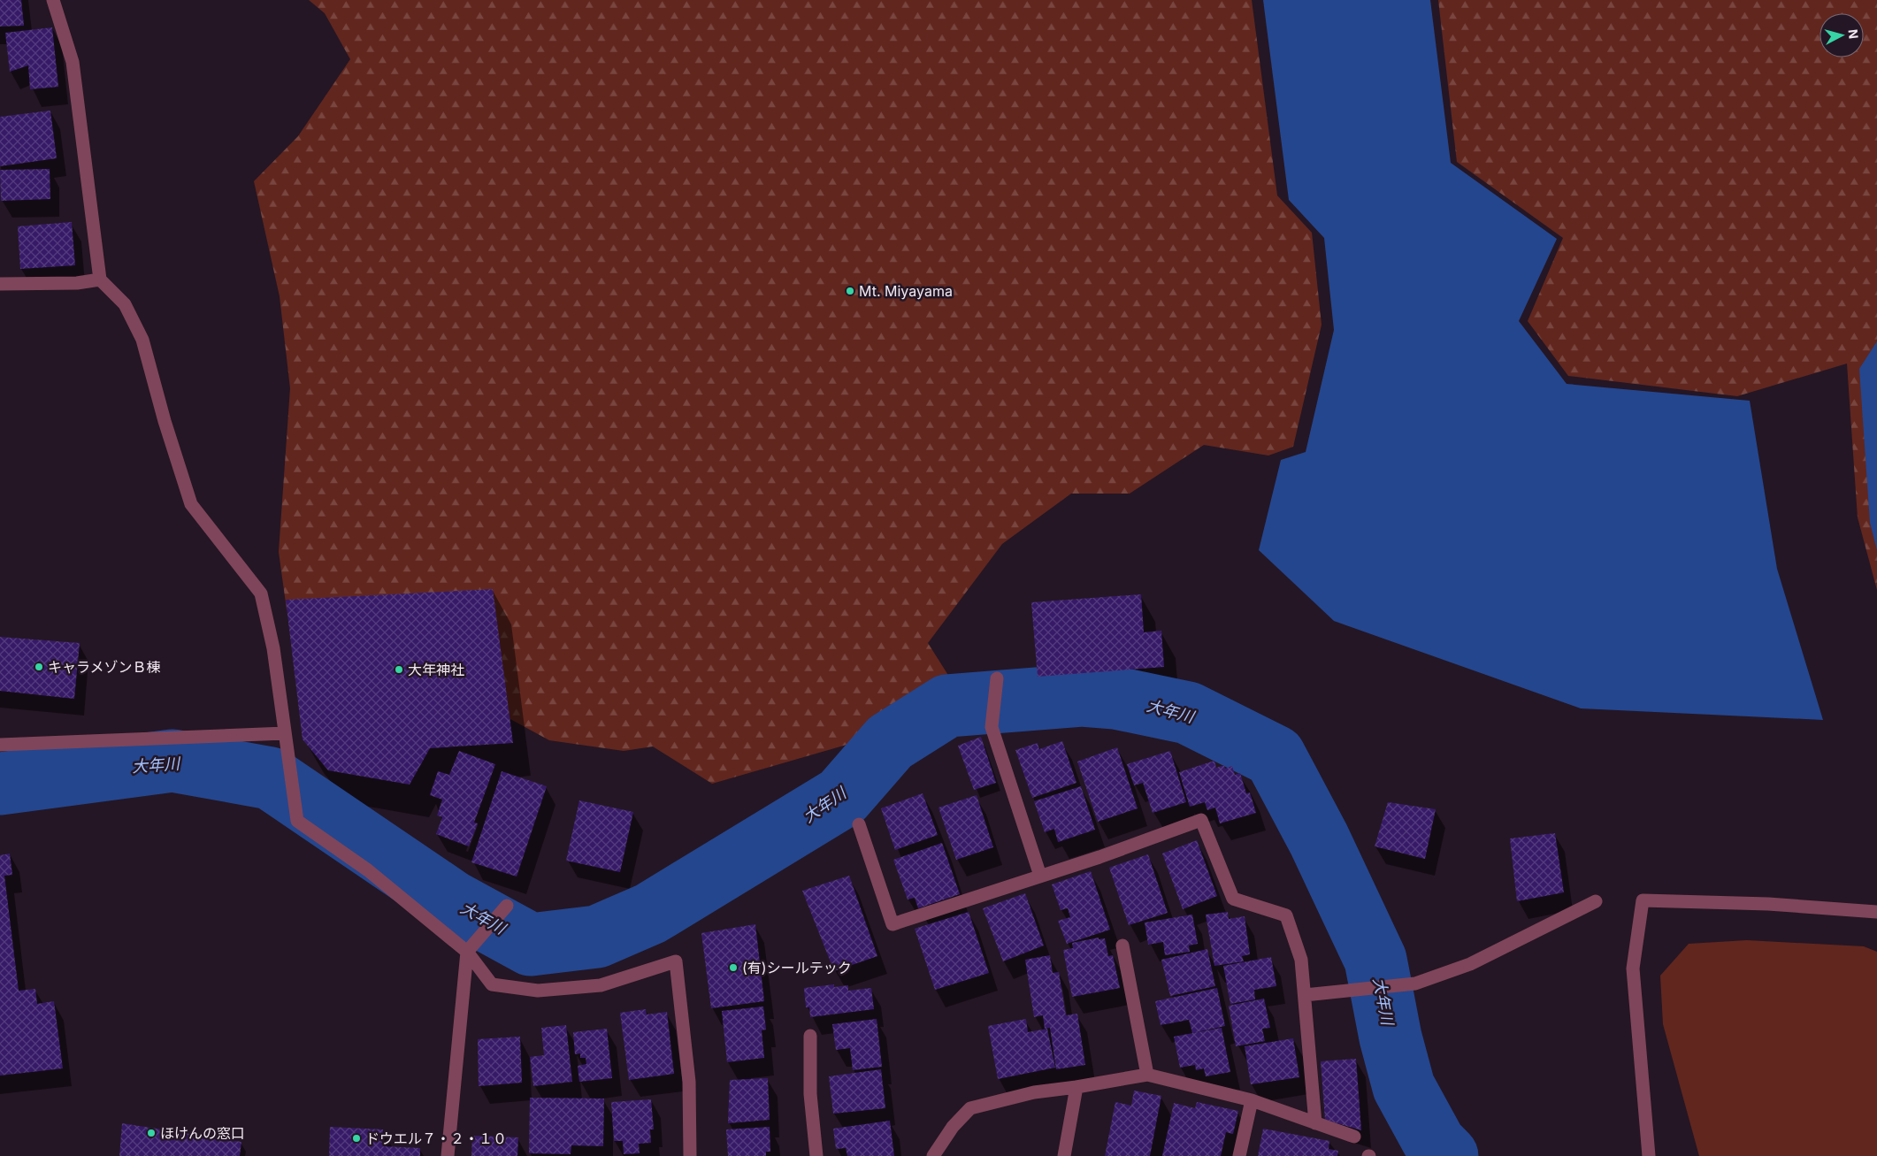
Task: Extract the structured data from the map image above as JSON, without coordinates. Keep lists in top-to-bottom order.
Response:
{
  "water": ["大年川"],
  "places": [
    "Mt. Miyayama",
    "キャラメゾンＢ棟",
    "大年神社",
    "(有)シールテック",
    "ほけんの窓口",
    "ドウエル７・２・１０"
  ],
  "north": "right"
}
